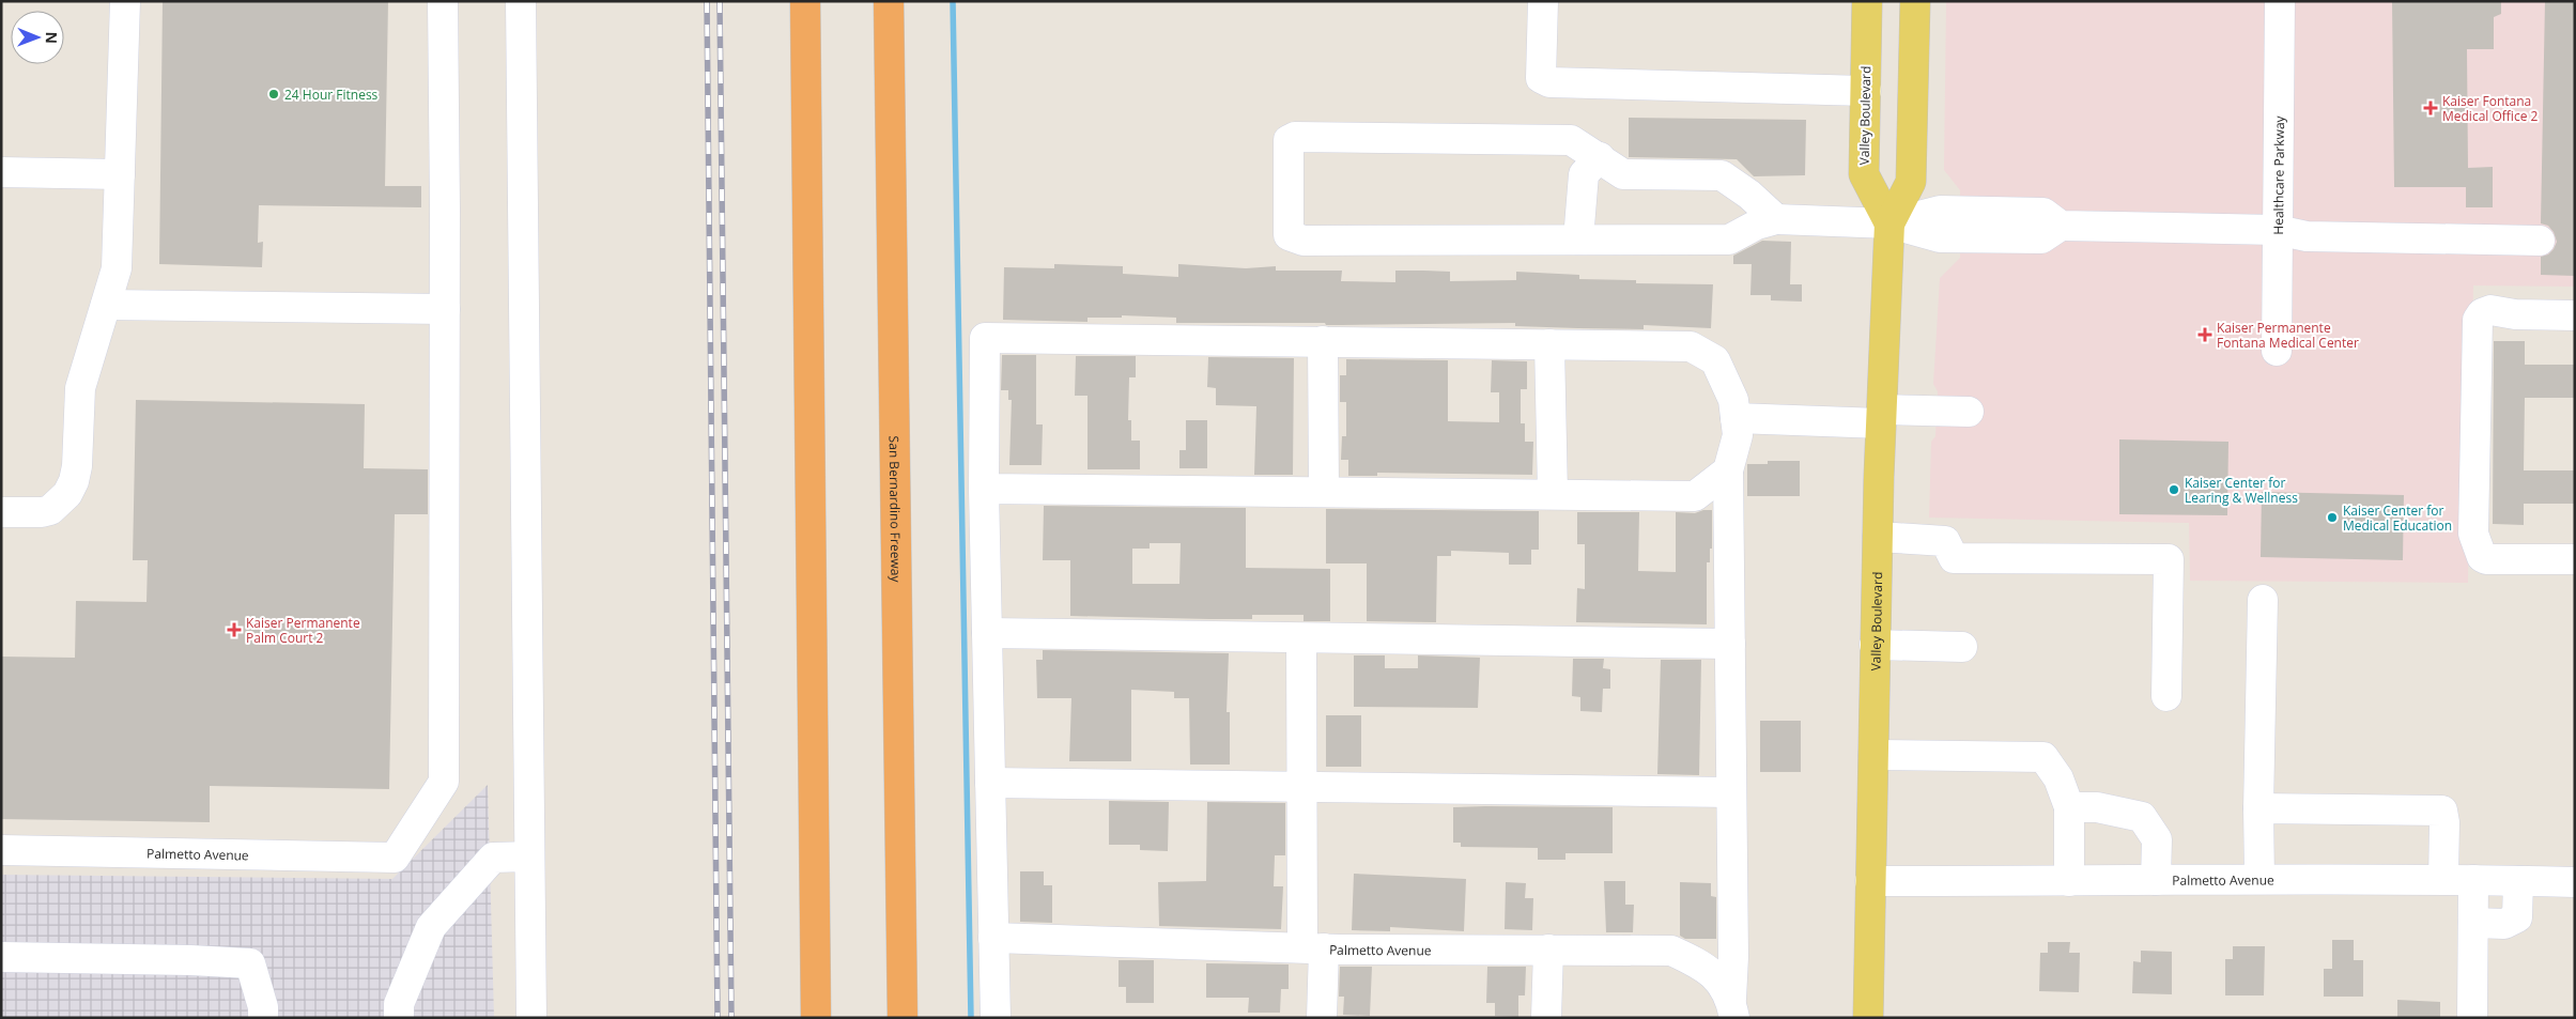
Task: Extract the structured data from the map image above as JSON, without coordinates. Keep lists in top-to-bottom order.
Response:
{
  "streets": {
    "highway": ["San Bernardino Freeway"],
    "main road": ["Valley Boulevard"],
    "street": ["Healthcare Parkway", "Palmetto Avenue"]
  },
  "crossings": [
    ["Valley Boulevard", "Healthcare Parkway"],
    ["Valley Boulevard", "Palmetto Avenue"]
  ],
  "places": {
    "other": ["24 Hour Fitness", "Kaiser Center for Learing & Wellness", "Kaiser Center for Medical Education"],
    "health": ["Kaiser Fontana Medical Office 2", "Kaiser Permanente Fontana Medical Center", "Kaiser Permanente Palm Court 2"]
  },
  "north": "right"
}
